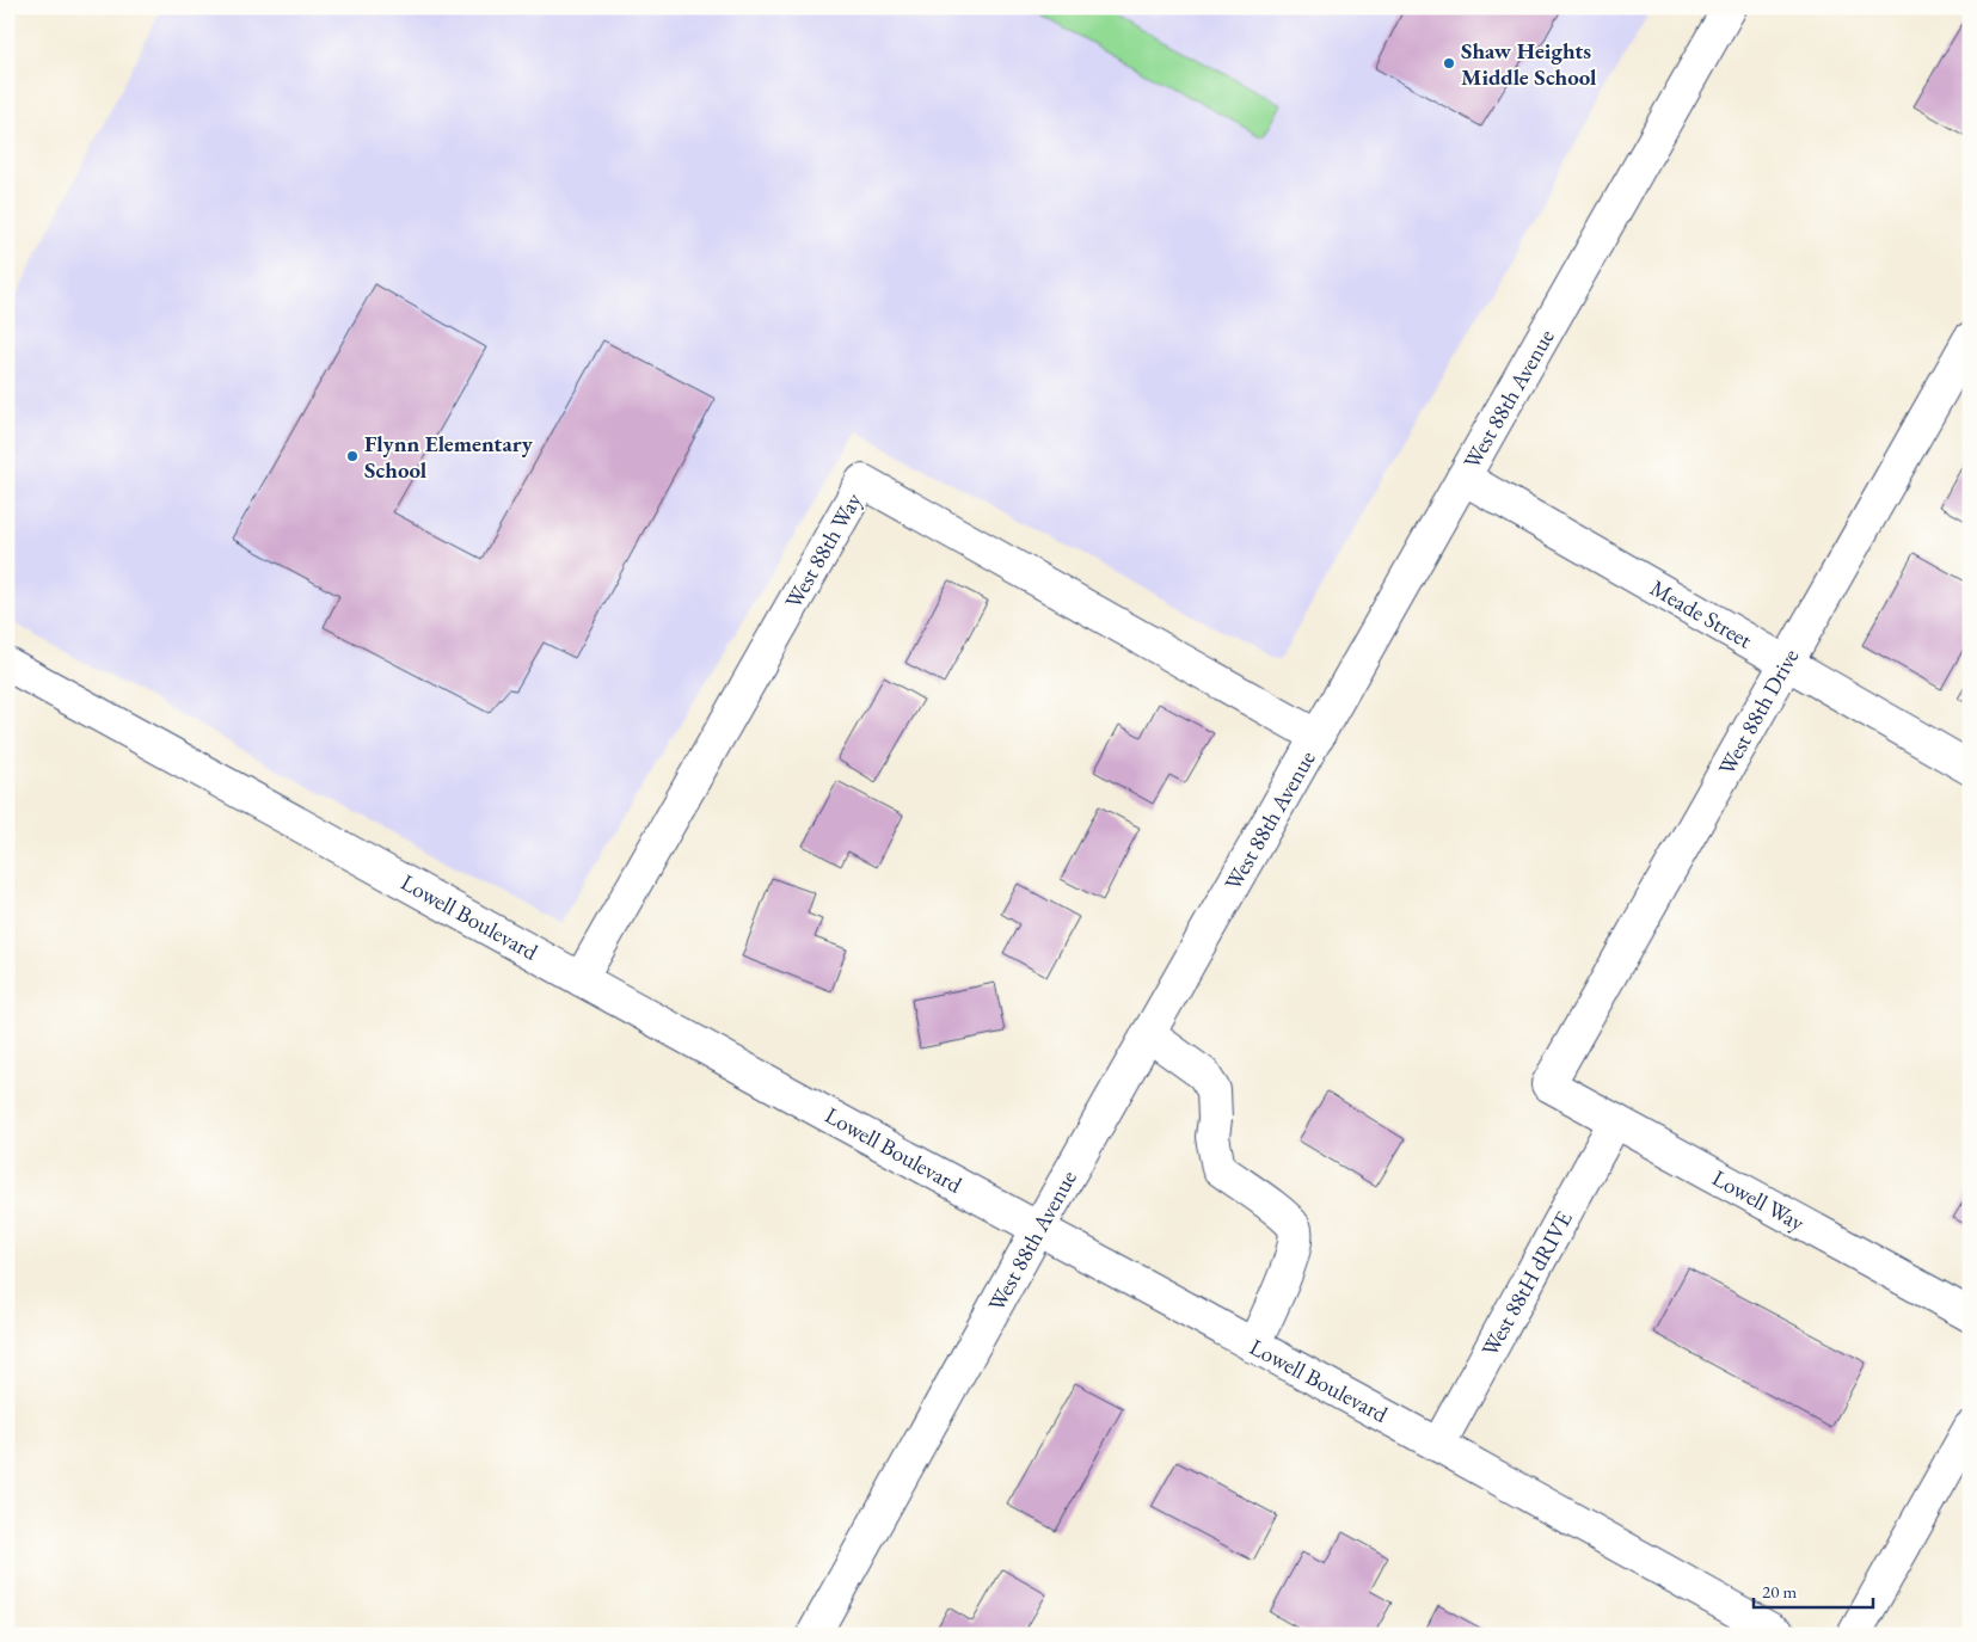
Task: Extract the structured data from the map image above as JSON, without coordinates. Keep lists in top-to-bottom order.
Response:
{
  "streets": {
    "street": [
      "West 88th Avenue",
      "West 88th Way",
      "Meade Street",
      "West 88th Drive",
      "Lowell Boulevard",
      "Lowell Way",
      "West 88tH dRIVE"
    ]
  },
  "crossings": [
    ["West 88th Avenue", "West 88th Way"],
    ["West 88th Avenue", "Meade Street"],
    ["West 88th Avenue", "Lowell Boulevard"],
    ["West 88th Way", "Lowell Boulevard"],
    ["Meade Street", "West 88th Drive"],
    ["West 88th Drive", "Lowell Way"],
    ["Lowell Boulevard", "West 88tH dRIVE"],
    ["Lowell Way", "West 88tH dRIVE"]
  ],
  "places": ["Shaw Heights Middle School", "Flynn Elementary School"],
  "scale_bar": "20 m"
}
